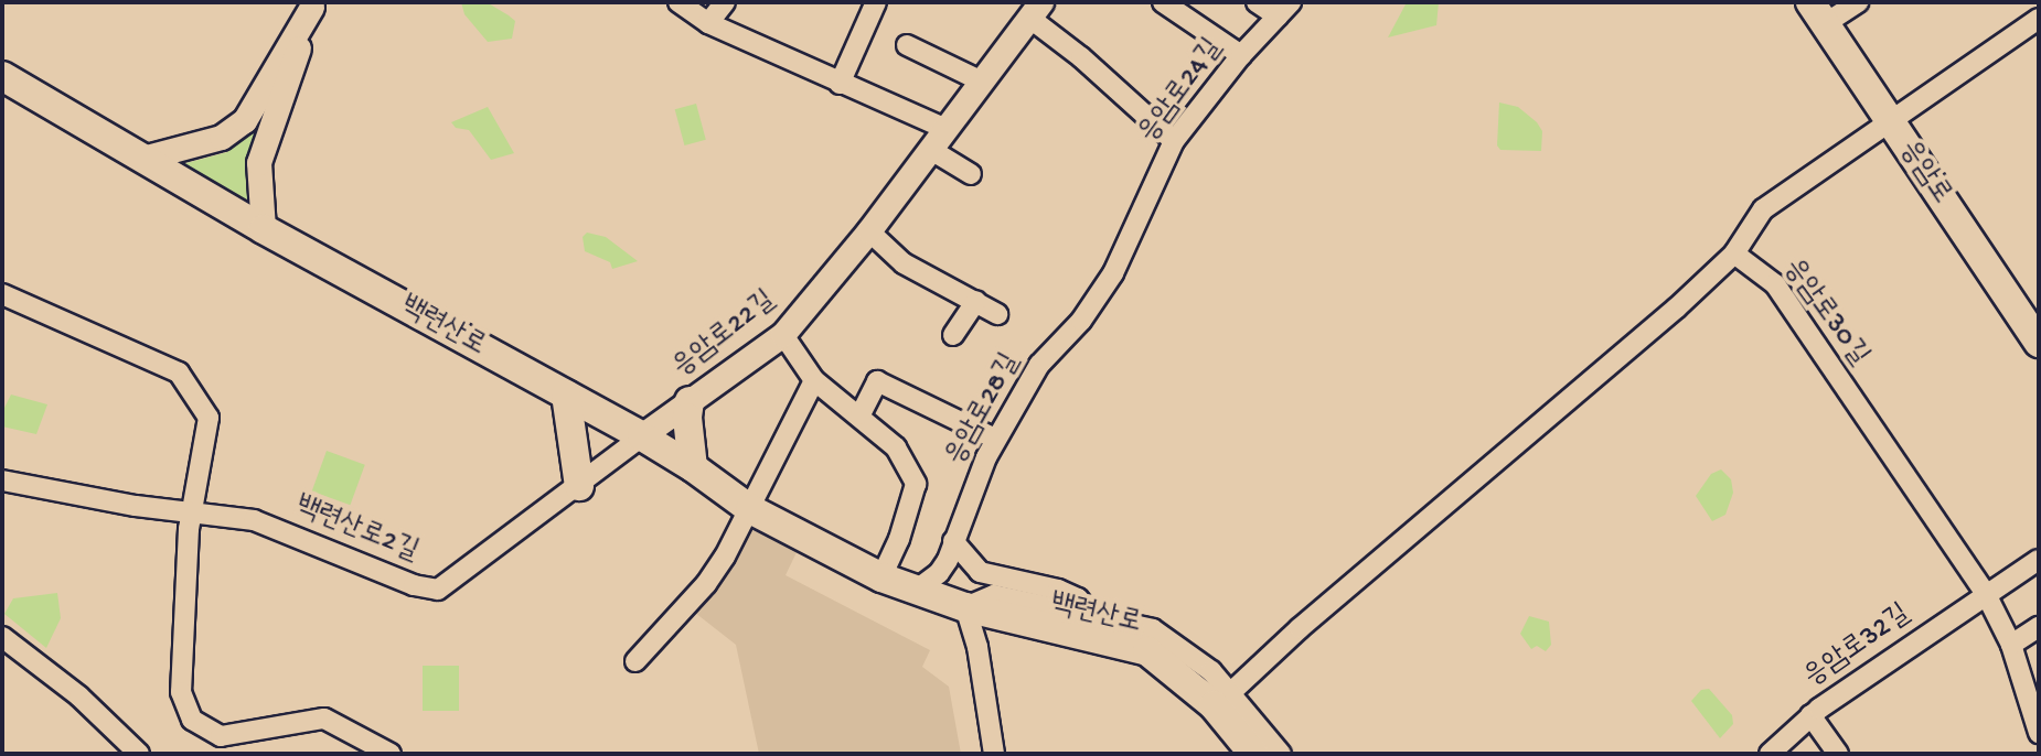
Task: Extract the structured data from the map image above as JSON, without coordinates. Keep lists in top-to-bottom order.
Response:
{
  "streets": {
    "main road": ["응암로", "백련산로"],
    "street": [
      "응암로24길",
      "응암로30길",
      "응암로22길",
      "응암로28길",
      "백련산로2길",
      "응암로32길"
    ]
  },
  "crossings": [
    ["응암로24길", "응암로22길"],
    ["응암로24길", "응암로28길"],
    ["응암로30길", "응암로32길"],
    ["백련산로", "응암로22길"],
    ["백련산로", "응암로28길"],
    ["백련산로", "백련산로2길"],
    ["응암로22길", "백련산로2길"]
  ]
}
